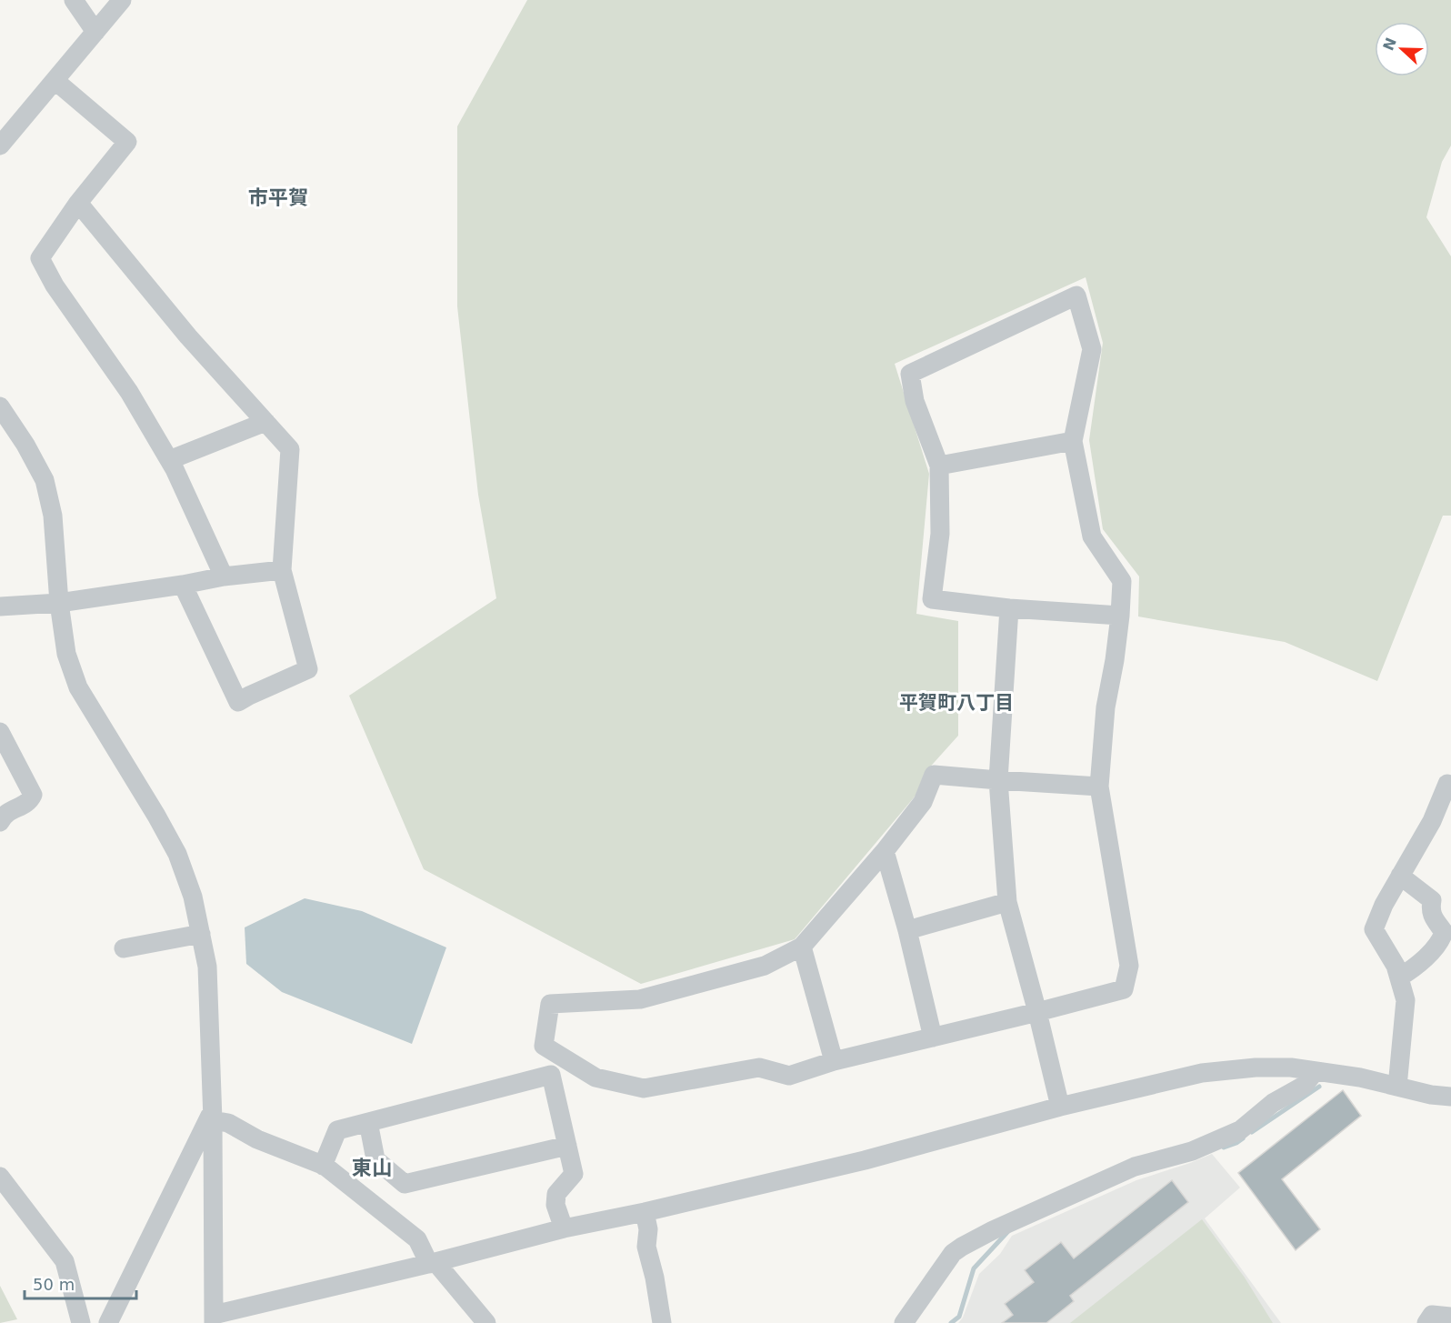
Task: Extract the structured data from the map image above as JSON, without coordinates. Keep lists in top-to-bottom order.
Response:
{
  "districts": ["市平賀", "平賀町八丁目", "東山"],
  "scale_bar": "50 m",
  "north": "left"
}
